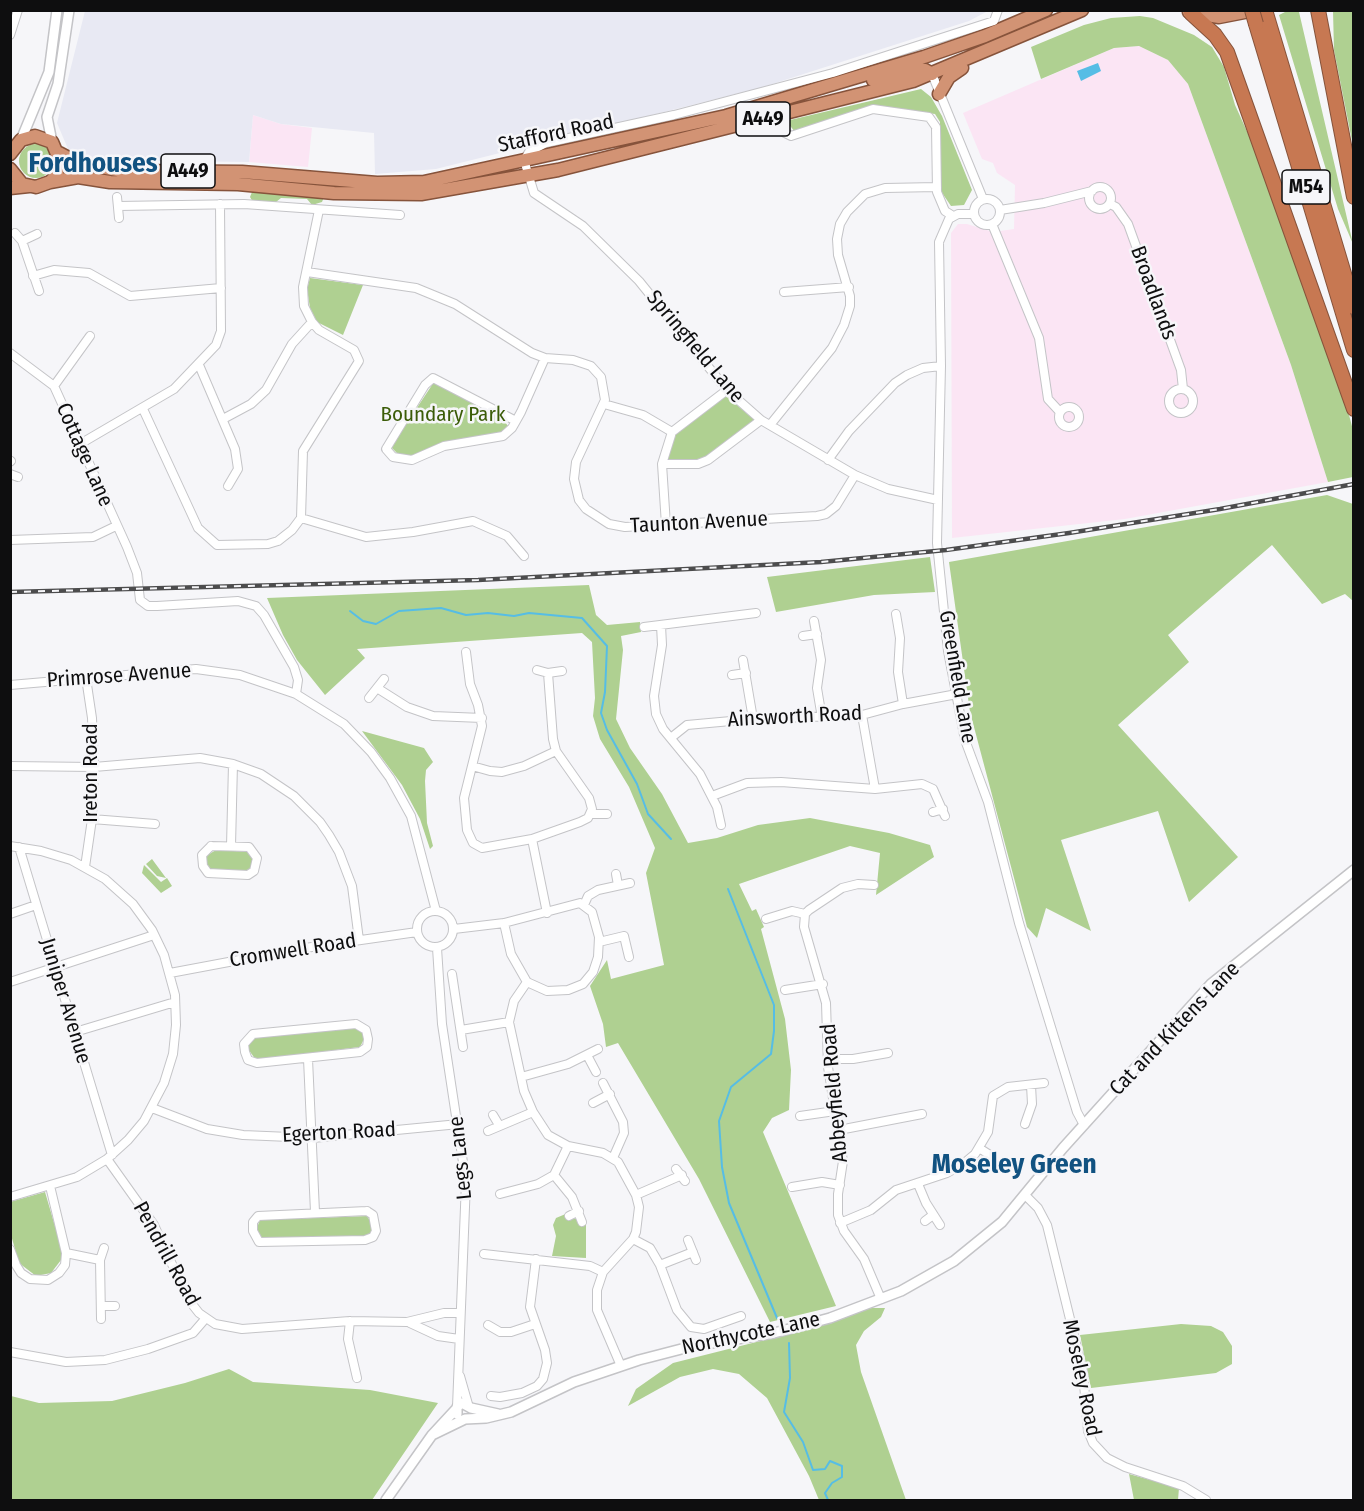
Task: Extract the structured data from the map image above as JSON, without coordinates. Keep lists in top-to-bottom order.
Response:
{
  "streets": {
    "highway": ["A449", "Stafford Road", "M54"],
    "street": [
      "Broadlands",
      "Springfield Lane",
      "Cottage Lane",
      "Taunton Avenue",
      "Primrose Avenue",
      "Greenfield Lane",
      "Ainsworth Road",
      "Ireton Road",
      "Cromwell Road",
      "Juniper Avenue",
      "Cat and Kittens Lane",
      "Abbeyfield Road",
      "Egerton Road",
      "Legs Lane",
      "Pendrill Road",
      "Northycote Lane",
      "Moseley Road"
    ]
  },
  "crossings": [
    ["A449", "Stafford Road"],
    ["Stafford Road", "Springfield Lane"],
    ["Springfield Lane", "Taunton Avenue"],
    ["Springfield Lane", "Greenfield Lane"],
    ["Cottage Lane", "Primrose Avenue"],
    ["Primrose Avenue", "Ireton Road"],
    ["Primrose Avenue", "Cromwell Road"],
    ["Primrose Avenue", "Legs Lane"],
    ["Greenfield Lane", "Ainsworth Road"],
    ["Greenfield Lane", "Cat and Kittens Lane"],
    ["Greenfield Lane", "Northycote Lane"],
    ["Cromwell Road", "Legs Lane"],
    ["Juniper Avenue", "Pendrill Road"],
    ["Cat and Kittens Lane", "Northycote Lane"],
    ["Egerton Road", "Legs Lane"],
    ["Legs Lane", "Northycote Lane"],
    ["Northycote Lane", "Moseley Road"]
  ],
  "districts": ["Fordhouses", "Moseley Green"],
  "parks": ["Boundary Park"]
}
